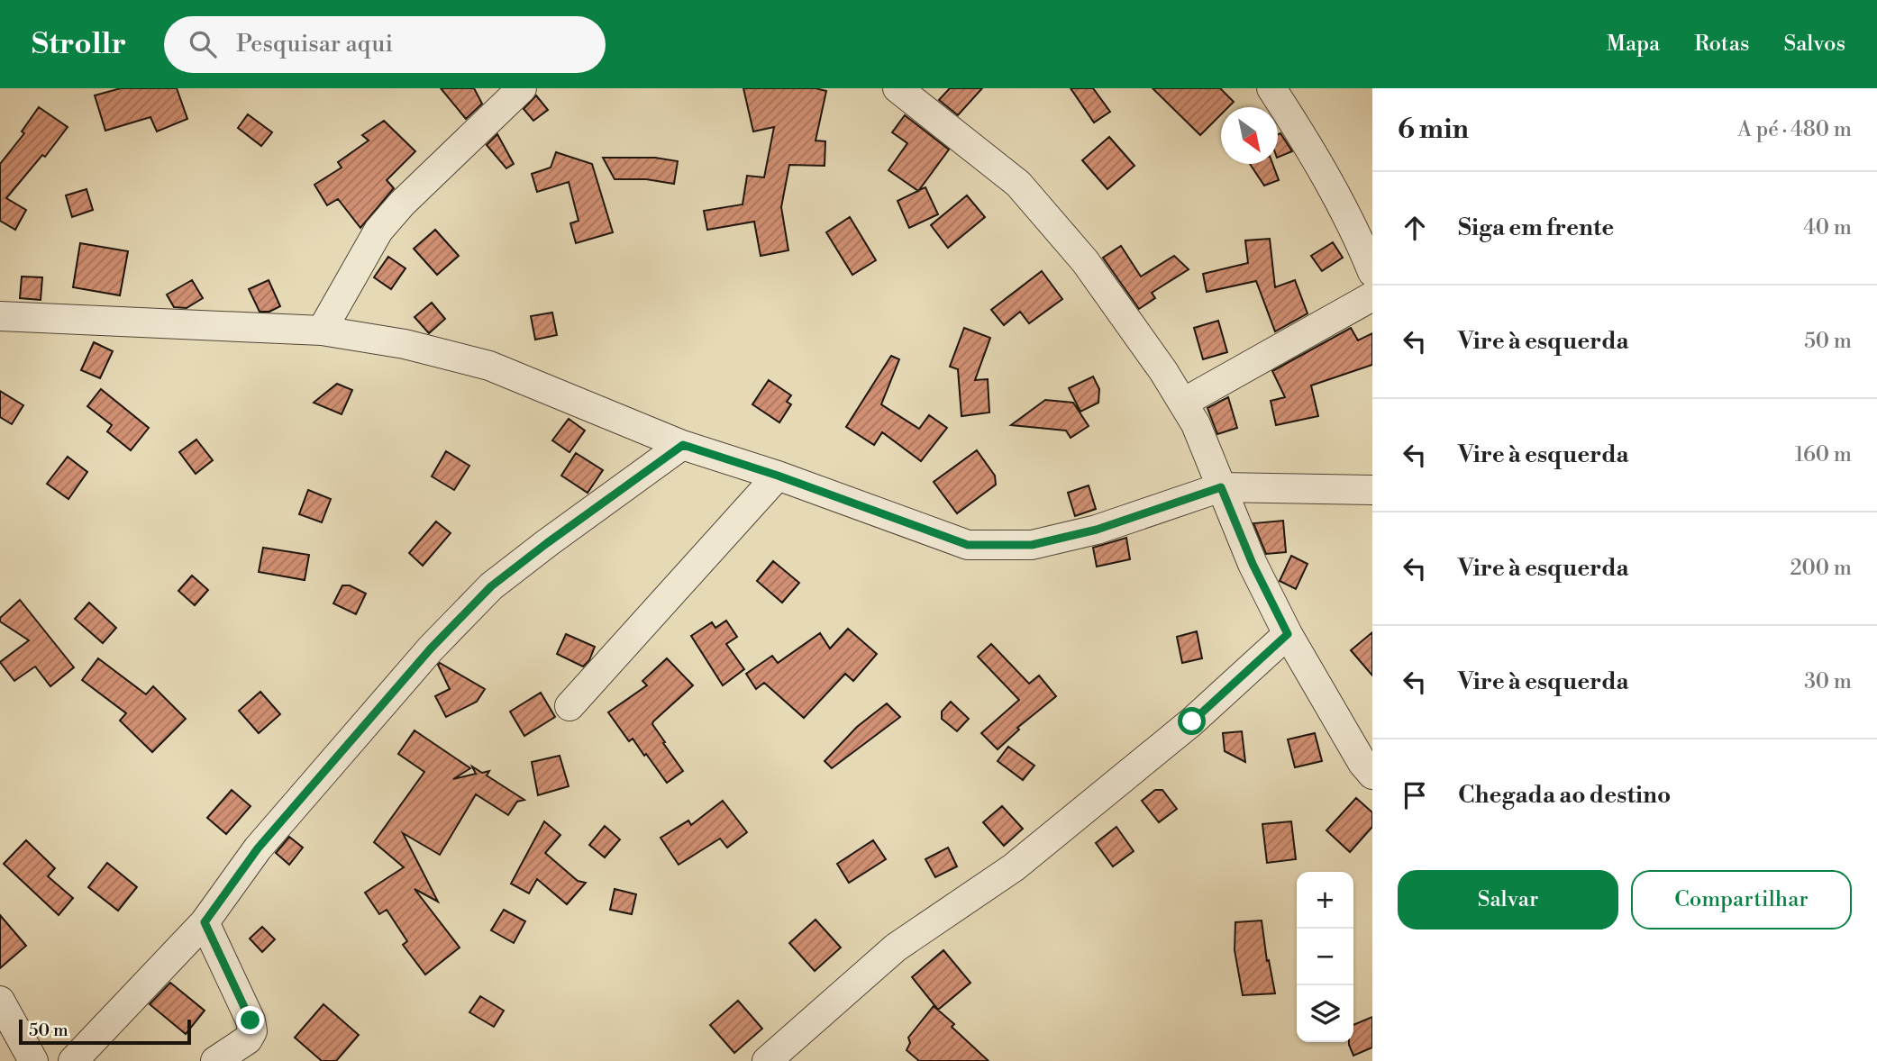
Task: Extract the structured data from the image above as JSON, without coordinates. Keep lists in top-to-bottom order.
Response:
{
  "scale_bar": "50 m",
  "north": "bottom right",
  "page": {
    "header": "Strollr",
    "search": "Pesquisar aqui",
    "nav": ["Mapa", "Rotas", "Salvos"],
    "heading": ["6 min", "A pé · 480 m"],
    "list": [
      ["Siga em frente", "40 m"],
      ["Vire à esquerda", "50 m"],
      ["Vire à esquerda", "160 m"],
      ["Vire à esquerda", "200 m"],
      ["Vire à esquerda", "30 m"],
      "Chegada ao destino"
    ],
    "buttons": ["Salvar", "Compartilhar"],
    "map_buttons": ["+", "−"],
    "scale": "50 m"
  }
}
